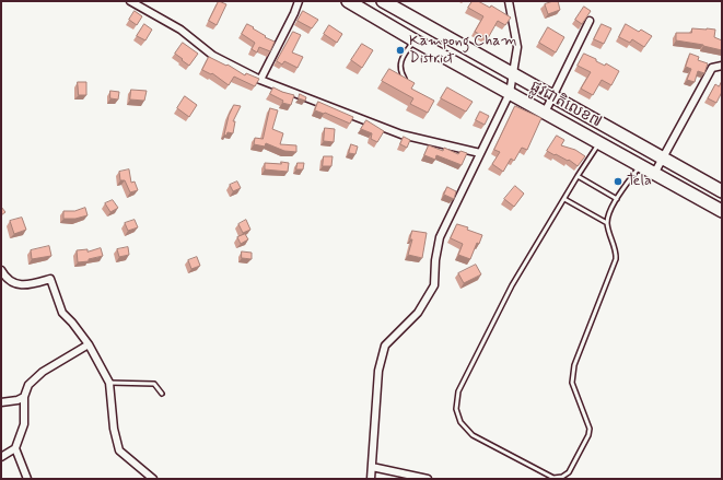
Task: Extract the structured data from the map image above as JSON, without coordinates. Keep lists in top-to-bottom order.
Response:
{
  "streets": {
    "highway": ["ផ្លូវជាតិលេខ៧"]
  },
  "places": ["Kampong Cham District", "Tela"]
}
